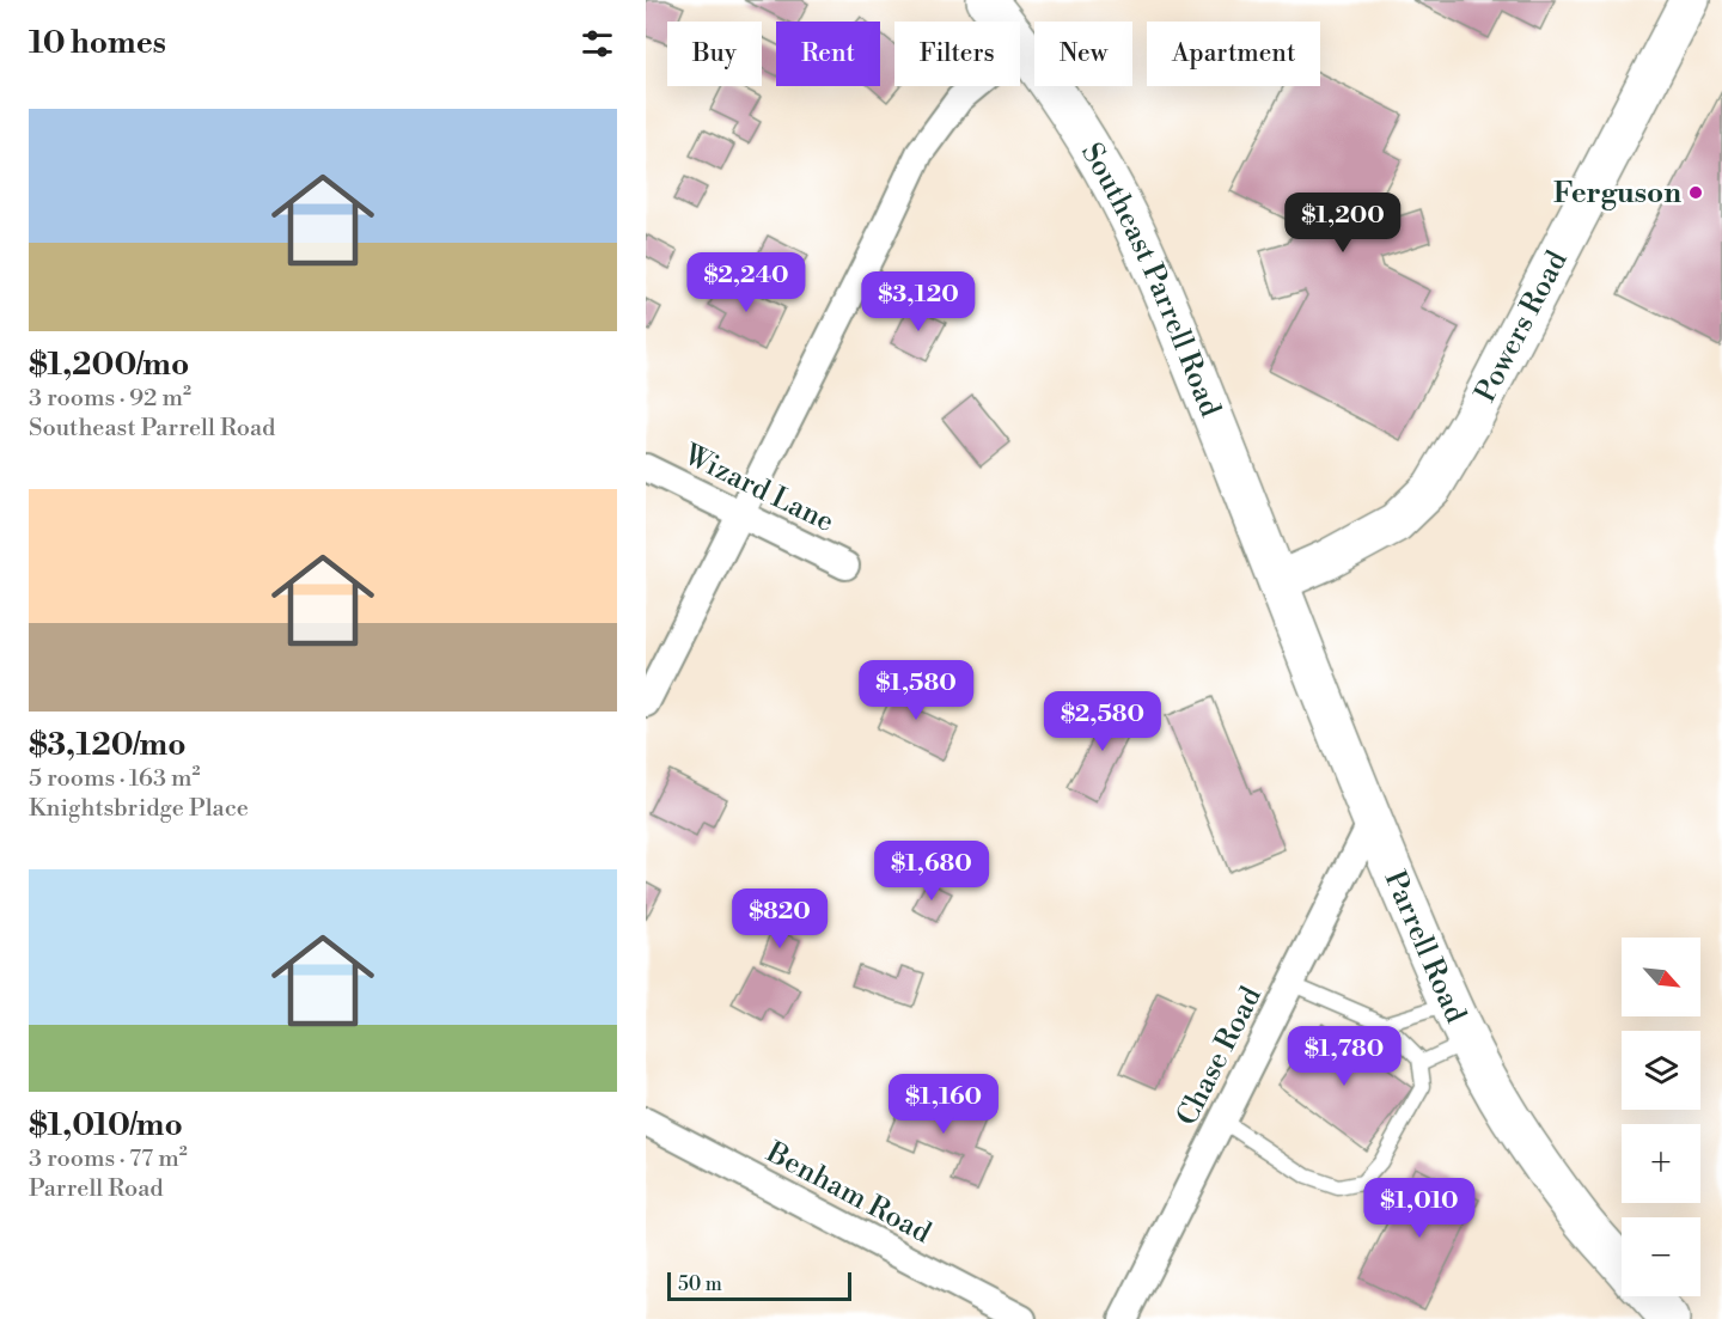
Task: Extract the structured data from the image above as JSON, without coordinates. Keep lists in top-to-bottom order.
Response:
{
  "streets": {
    "street": [
      "Southeast Parrell Road",
      "Powers Road",
      "Wizard Lane",
      "Parrell Road",
      "Chase Road",
      "Benham Road"
    ]
  },
  "crossings": [
    ["Southeast Parrell Road", "Powers Road"],
    ["Southeast Parrell Road", "Parrell Road"],
    ["Powers Road", "Parrell Road"],
    ["Parrell Road", "Chase Road"]
  ],
  "places": ["Ferguson"],
  "scale_bar": "50 m",
  "north": "bottom right",
  "page": {
    "heading": "10 homes",
    "chip": [
      "Buy",
      "Rent",
      "Filters",
      "New",
      "Apartment"
    ],
    "list": [
      {
        "name": "$1,200/mo",
        "note": "3 rooms · 92 m² · Southeast Parrell Road"
      },
      {
        "name": "$3,120/mo",
        "note": "5 rooms · 163 m² · Knightsbridge Place"
      },
      {
        "name": "$1,010/mo",
        "note": "3 rooms · 77 m² · Parrell Road"
      }
    ],
    "price": [
      "$1,200",
      "$2,240",
      "$3,120",
      "$1,580",
      "$2,580",
      "$1,680",
      "$820",
      "$1,780",
      "$1,160",
      "$1,010"
    ],
    "map_buttons": ["+", "−"],
    "scale": "50 m"
  }
}
